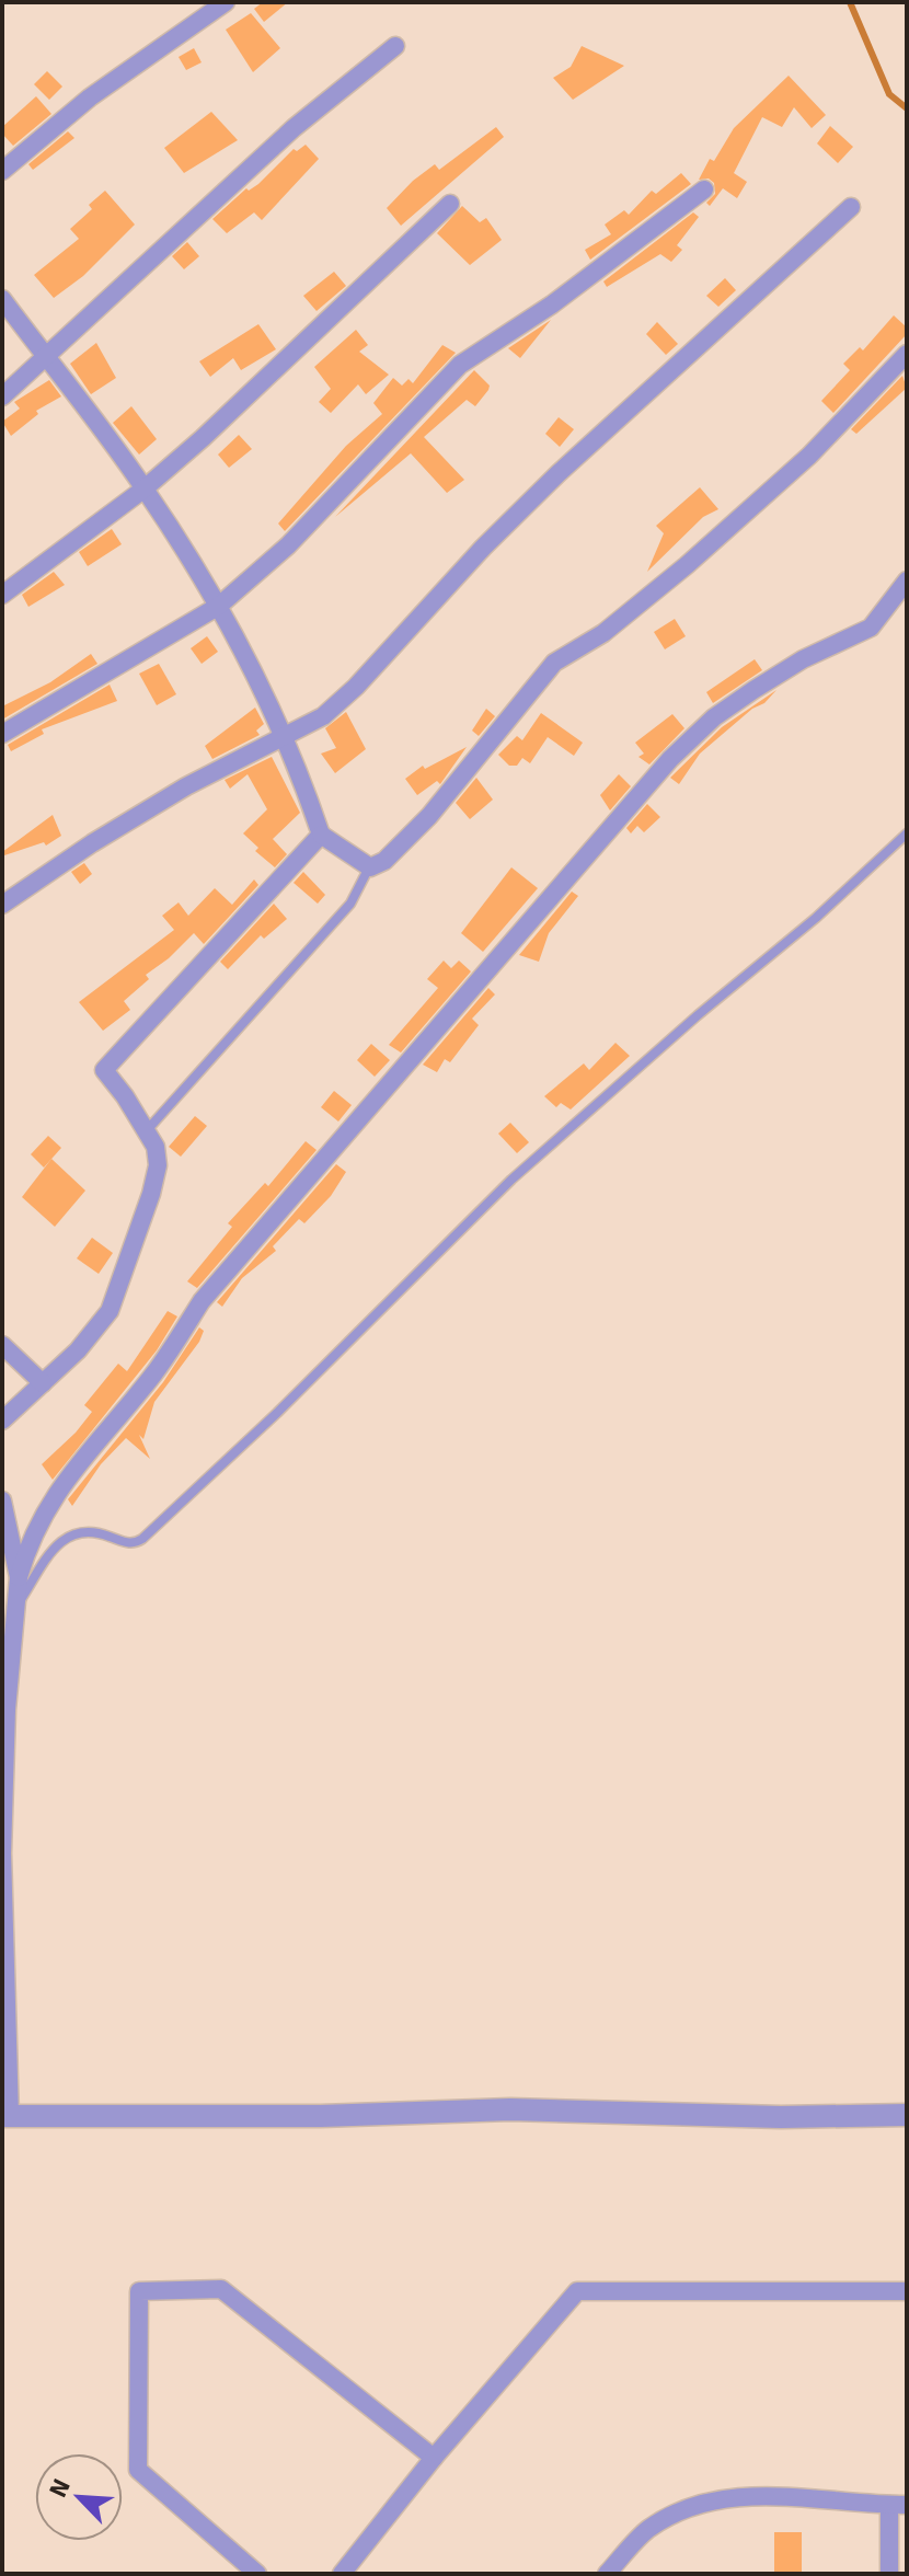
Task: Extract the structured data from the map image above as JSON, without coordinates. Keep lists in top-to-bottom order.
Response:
{
  "north": "top left"
}
